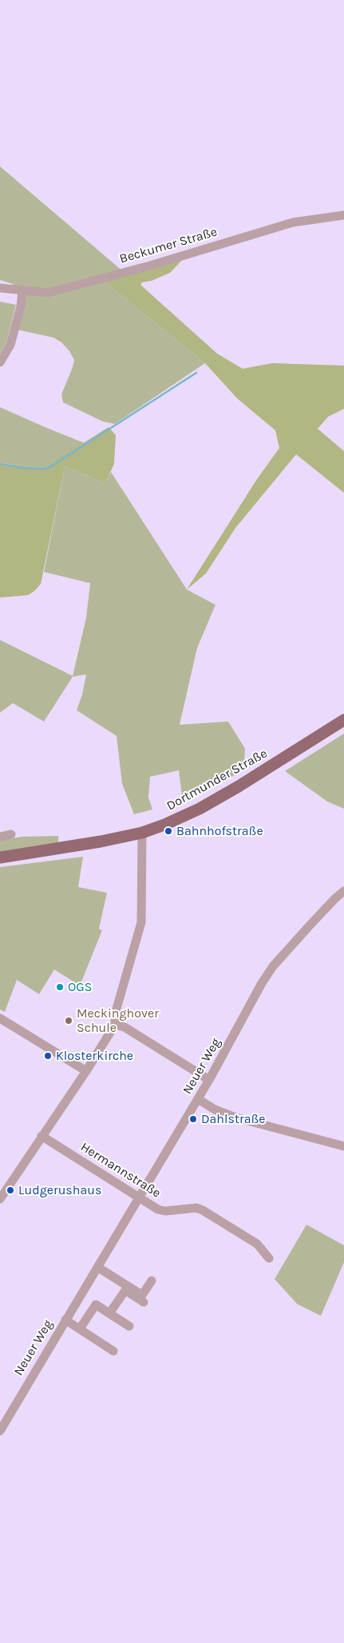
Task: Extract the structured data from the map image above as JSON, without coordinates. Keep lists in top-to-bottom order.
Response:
{
  "streets": {
    "main road": ["Dortmunder Straße"],
    "street": ["Beckumer Straße", "Neuer Weg", "Hermannstraße"]
  },
  "crossings": [
    ["Neuer Weg", "Hermannstraße"]
  ],
  "places": [
    "Bahnhofstraße",
    "OGS",
    "Meckinghover Schule",
    "Klosterkirche",
    "Dahlstraße",
    "Ludgerushaus"
  ]
}
